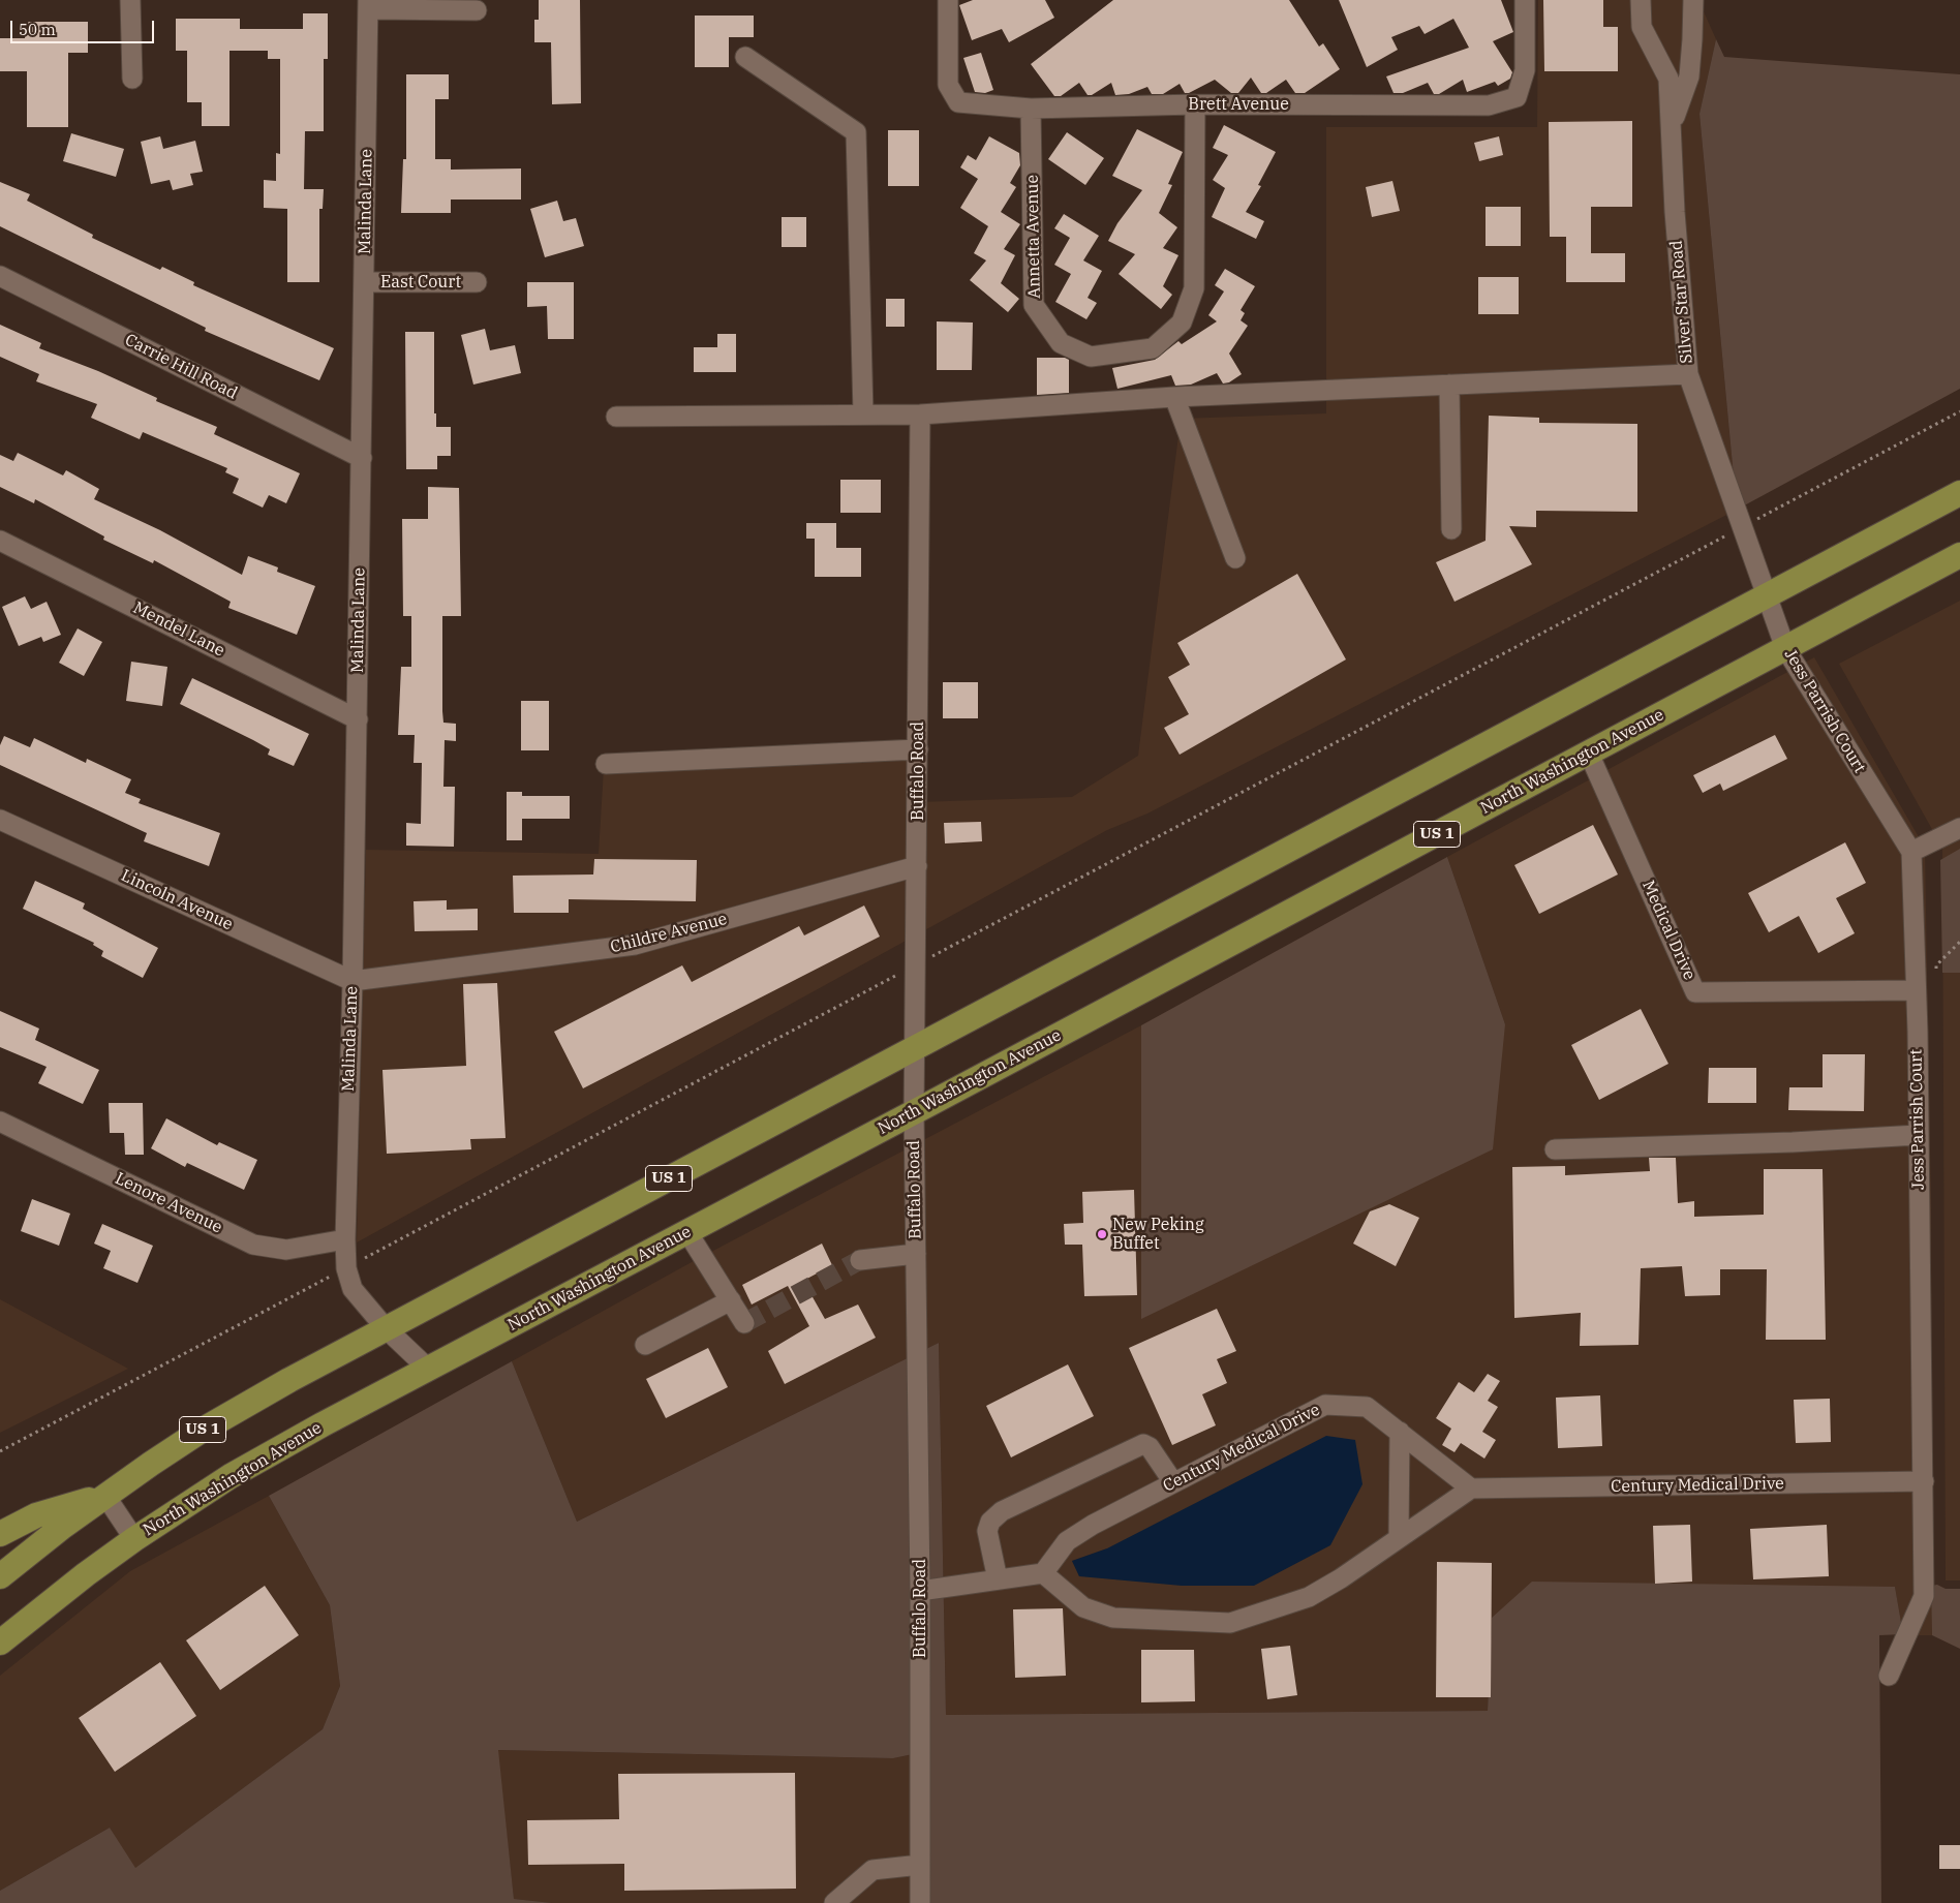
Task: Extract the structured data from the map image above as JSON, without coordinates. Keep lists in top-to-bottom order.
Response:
{
  "streets": {
    "main road": ["North Washington Avenue", "US 1"],
    "street": [
      "Brett Avenue",
      "Malinda Lane",
      "Annetta Avenue",
      "East Court",
      "Silver Star Road",
      "Carrie Hill Road",
      "Mendel Lane",
      "Jess Parrish Court",
      "Buffalo Road",
      "Lincoln Avenue",
      "Medical Drive",
      "Childre Avenue",
      "Lenore Avenue",
      "Century Medical Drive"
    ]
  },
  "crossings": [
    ["Brett Avenue", "Annetta Avenue"],
    ["Malinda Lane", "East Court"],
    ["Malinda Lane", "Carrie Hill Road"],
    ["Malinda Lane", "Mendel Lane"],
    ["Malinda Lane", "North Washington Avenue"],
    ["Malinda Lane", "US 1"],
    ["Malinda Lane", "Lincoln Avenue"],
    ["Malinda Lane", "Childre Avenue"],
    ["Malinda Lane", "Lenore Avenue"],
    ["Silver Star Road", "Jess Parrish Court"],
    ["Silver Star Road", "US 1"],
    ["Jess Parrish Court", "North Washington Avenue"],
    ["Jess Parrish Court", "US 1"],
    ["Jess Parrish Court", "Medical Drive"],
    ["Jess Parrish Court", "Century Medical Drive"],
    ["North Washington Avenue", "Buffalo Road"],
    ["North Washington Avenue", "Medical Drive"],
    ["Buffalo Road", "US 1"],
    ["Buffalo Road", "Childre Avenue"],
    ["Lincoln Avenue", "Childre Avenue"]
  ],
  "places": ["New Peking Buffet"],
  "scale_bar": "50 m"
}
